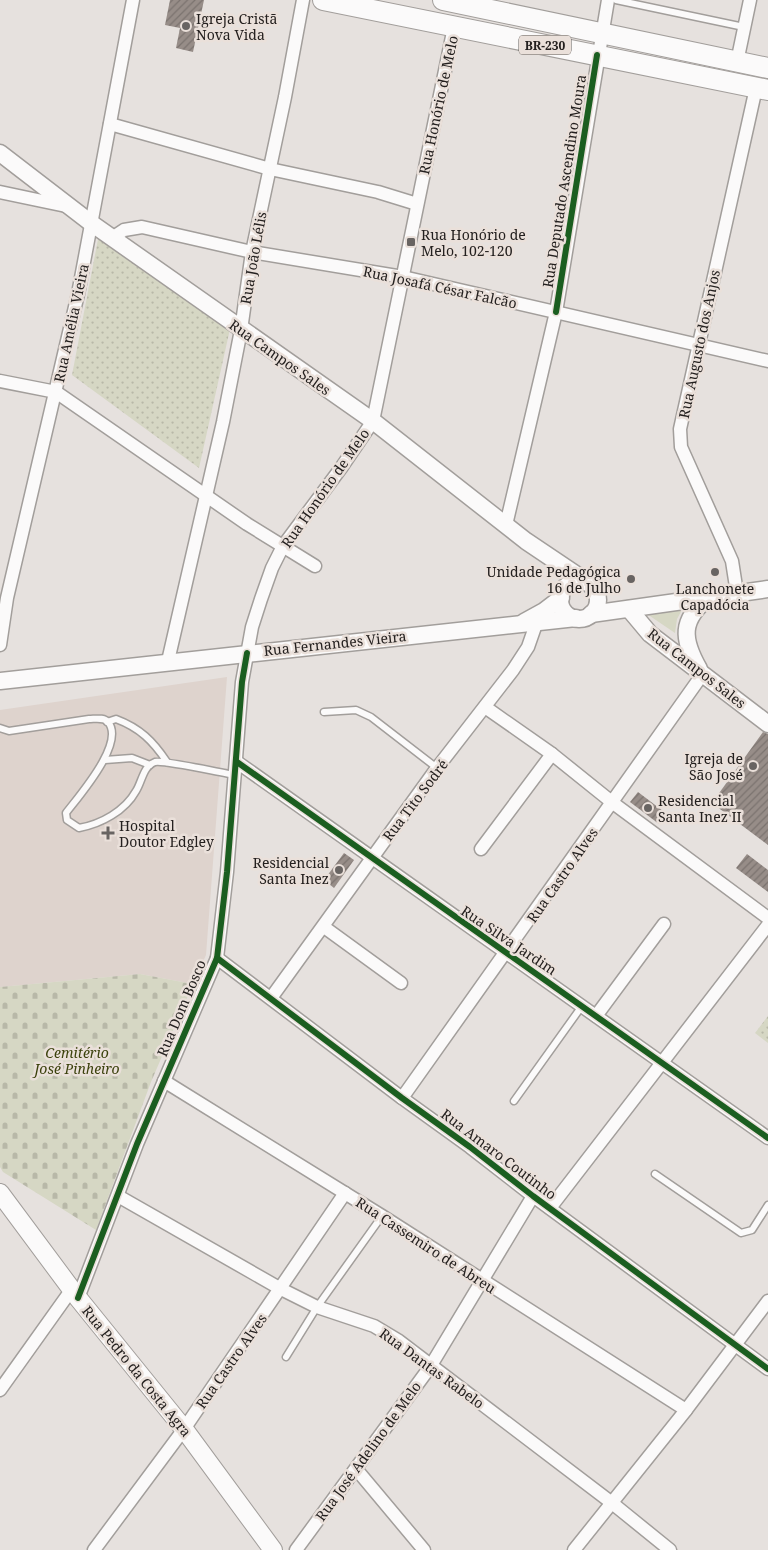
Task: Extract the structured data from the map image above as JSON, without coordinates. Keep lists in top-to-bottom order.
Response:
{
  "streets": {
    "main road": ["BR-230", "Rua Pedro da Costa Agra"],
    "street": [
      "Rua Honório de Melo",
      "Rua Deputado Ascendino Moura",
      "Rua João Lélis",
      "Rua Josafá César Falcão",
      "Rua Amélia Vieira",
      "Rua Augusto dos Anjos",
      "Rua Campos Sales",
      "Rua Fernandes Vieira",
      "Rua Tito Sodré",
      "Rua Castro Alves",
      "Rua Silva Jardim",
      "Rua Dom Bosco",
      "Rua Amaro Coutinho",
      "Rua Cassemiro de Abreu",
      "Rua Dantas Rabelo",
      "Rua José Adelino de Melo"
    ]
  },
  "crossings": [
    ["BR-230", "Rua Honório de Melo"],
    ["BR-230", "Rua Deputado Ascendino Moura"],
    ["BR-230", "Rua Augusto dos Anjos"],
    ["Rua Honório de Melo", "Rua Josafá César Falcão"],
    ["Rua Honório de Melo", "Rua Campos Sales"],
    ["Rua Honório de Melo", "Rua Fernandes Vieira"],
    ["Rua Honório de Melo", "Rua Dom Bosco"],
    ["Rua Deputado Ascendino Moura", "Rua Josafá César Falcão"],
    ["Rua Deputado Ascendino Moura", "Rua Campos Sales"],
    ["Rua João Lélis", "Rua Josafá César Falcão"],
    ["Rua João Lélis", "Rua Campos Sales"],
    ["Rua João Lélis", "Rua Fernandes Vieira"],
    ["Rua Josafá César Falcão", "Rua Augusto dos Anjos"],
    ["Rua Josafá César Falcão", "Rua Campos Sales"],
    ["Rua Amélia Vieira", "Rua Campos Sales"],
    ["Rua Augusto dos Anjos", "Rua Fernandes Vieira"],
    ["Rua Campos Sales", "Rua Fernandes Vieira"],
    ["Rua Campos Sales", "Rua Castro Alves"],
    ["Rua Fernandes Vieira", "Rua Tito Sodré"],
    ["Rua Fernandes Vieira", "Rua Dom Bosco"],
    ["Rua Tito Sodré", "Rua Silva Jardim"],
    ["Rua Tito Sodré", "Rua Amaro Coutinho"],
    ["Rua Castro Alves", "Rua Silva Jardim"],
    ["Rua Castro Alves", "Rua Amaro Coutinho"],
    ["Rua Castro Alves", "Rua Cassemiro de Abreu"],
    ["Rua Castro Alves", "Rua Dantas Rabelo"],
    ["Rua Castro Alves", "Rua Pedro da Costa Agra"],
    ["Rua Silva Jardim", "Rua Dom Bosco"],
    ["Rua Dom Bosco", "Rua Amaro Coutinho"],
    ["Rua Dom Bosco", "Rua Cassemiro de Abreu"],
    ["Rua Dom Bosco", "Rua Dantas Rabelo"],
    ["Rua Dom Bosco", "Rua Pedro da Costa Agra"],
    ["Rua Amaro Coutinho", "Rua José Adelino de Melo"],
    ["Rua Cassemiro de Abreu", "Rua José Adelino de Melo"],
    ["Rua Dantas Rabelo", "Rua José Adelino de Melo"]
  ],
  "parks": ["Cemitério José Pinheiro"],
  "places": {
    "other": [
      "Igreja Cristã Nova Vida",
      "Lanchonete Capadócia",
      "Unidade Pedagógica 16 de Julho",
      "Igreja de São José",
      "Residencial Santa Inez II",
      "Residencial Santa Inez"
    ],
    "transit": ["Rua Honório de Melo, 102-120"],
    "health": ["Hospital Doutor Edgley"]
  }
}
